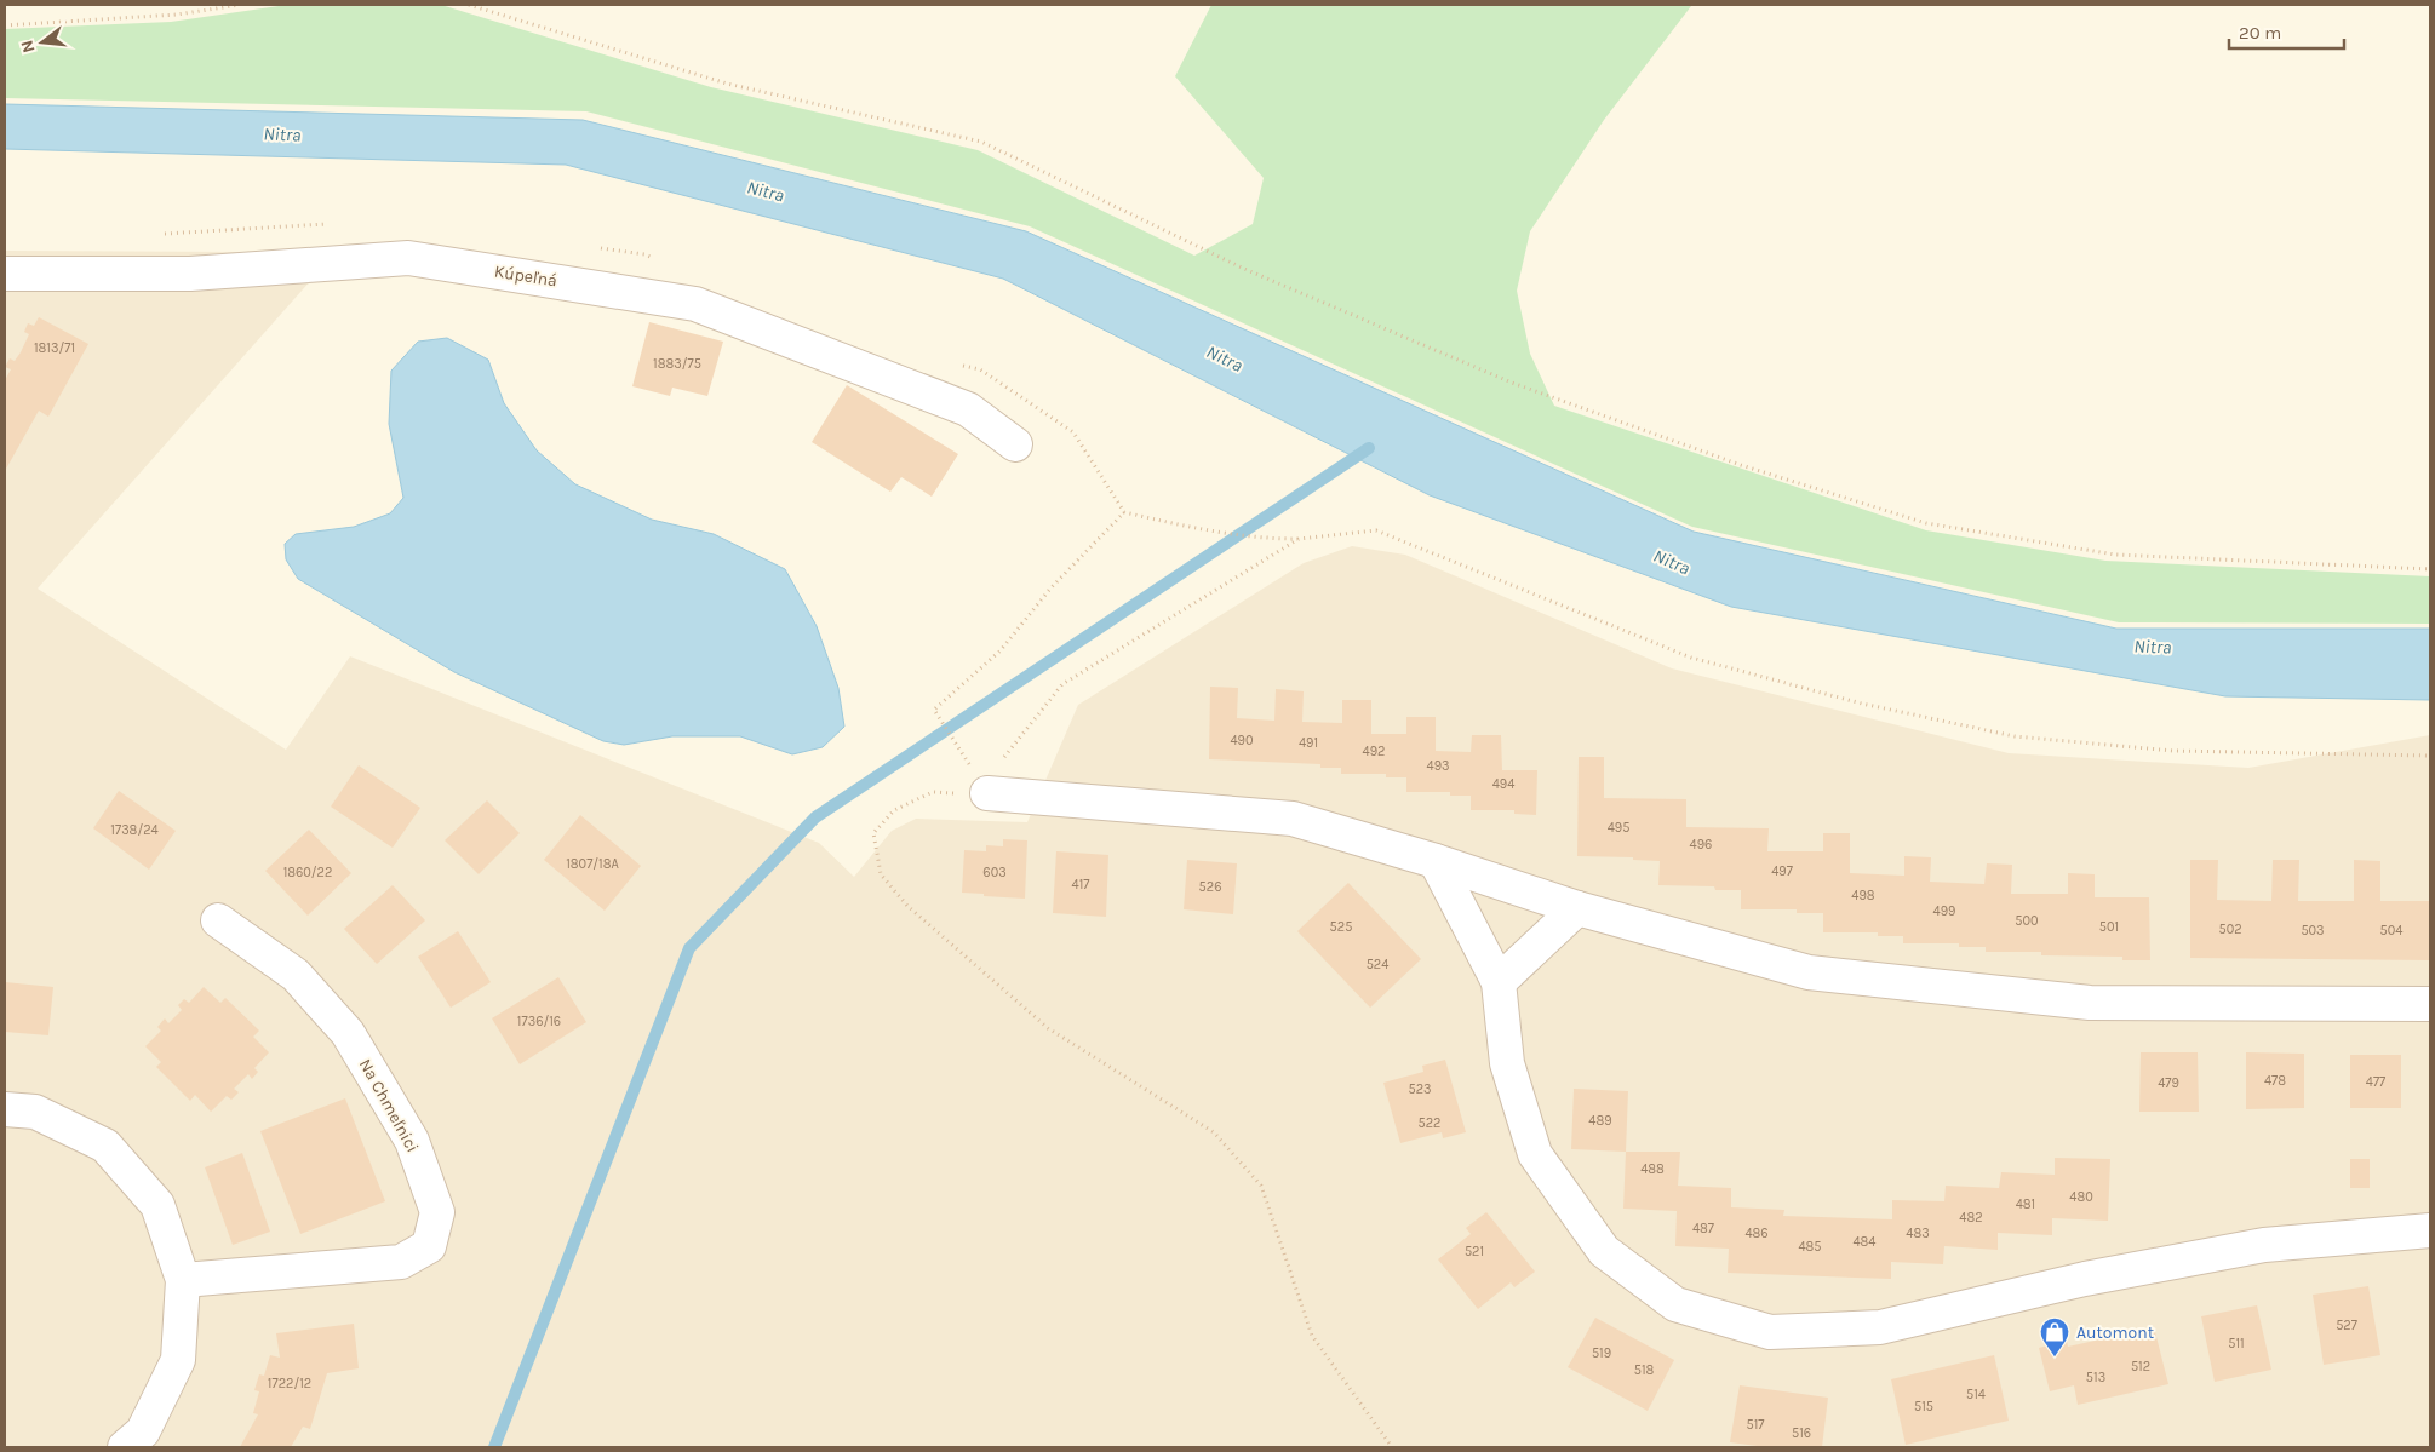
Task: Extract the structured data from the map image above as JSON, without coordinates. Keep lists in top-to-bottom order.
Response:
{
  "streets": {
    "street": ["Kúpeľná", "Na Chmeľnici"]
  },
  "water": ["Nitra"],
  "places": {
    "shop": ["Automont"]
  },
  "house_numbers": [
    "1813/71",
    "1883/75",
    "490",
    "491",
    "492",
    "493",
    "494",
    "495",
    "1738/24",
    "496",
    "1807/18A",
    "497",
    "1860/22",
    "603",
    "417",
    "526",
    "498",
    "499",
    "500",
    "525",
    "501",
    "502",
    "503",
    "504",
    "524",
    "1736/16",
    "478",
    "477",
    "479",
    "523",
    "489",
    "522",
    "488",
    "480",
    "481",
    "482",
    "487",
    "486",
    "483",
    "484",
    "485",
    "521",
    "527",
    "511",
    "519",
    "512",
    "518",
    "513",
    "1722/12",
    "514",
    "515",
    "517",
    "516"
  ],
  "scale_bar": "20 m",
  "north": "left"
}
